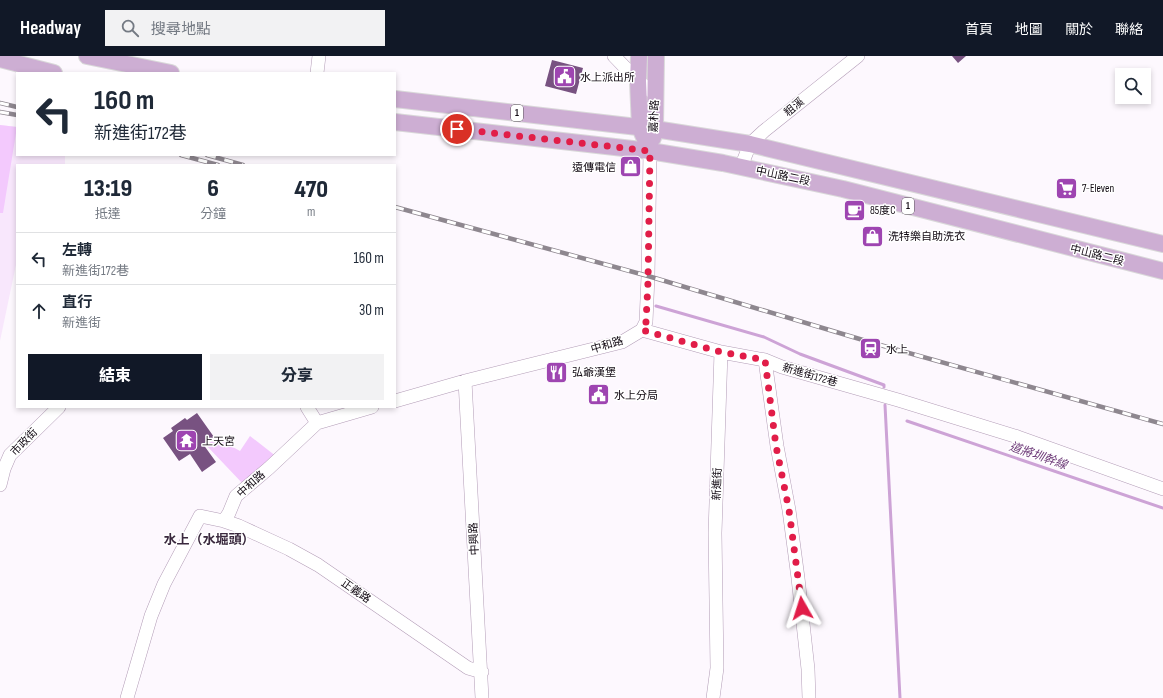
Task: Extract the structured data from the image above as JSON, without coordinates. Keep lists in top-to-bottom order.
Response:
{
  "streets": {
    "main road": ["1", "嘉朴路", "中山路二段"],
    "street": [
      "粗溪",
      "中和路",
      "新進街172巷",
      "市政街",
      "新進街",
      "中興路",
      "正義路"
    ]
  },
  "crossings": [
    ["粗溪", "中山路二段"],
    ["嘉朴路", "中山路二段"],
    ["中和路", "中興路"],
    ["中和路", "正義路"],
    ["新進街172巷", "新進街"],
    ["中興路", "正義路"]
  ],
  "districts": ["水上（水堀頭）"],
  "water": ["道將圳幹線"],
  "places": {
    "public building": ["水上派出所", "水上分局"],
    "shop": ["遠傳電信", "洗特樂自助洗衣"],
    "supermarket": ["7-Eleven"],
    "cafe": ["85度C"],
    "station": ["水上"],
    "restaurant": ["弘爺漢堡"],
    "temple": ["上天宮"]
  },
  "page": {
    "header": "Headway",
    "search": "搜尋地點",
    "nav": [
      "首頁",
      "地圖",
      "關於",
      "聯絡"
    ],
    "turn": ["160 m", "新進街172巷"],
    "eta": [
      "13:19",
      "抵達",
      "6",
      "分鐘",
      "470",
      "m"
    ],
    "list": [
      {
        "name": "左轉",
        "note": "新進街172巷",
        "value": "160 m"
      },
      {
        "name": "直行",
        "note": "新進街",
        "value": "30 m"
      }
    ],
    "buttons": ["結束", "分享"]
  }
}
